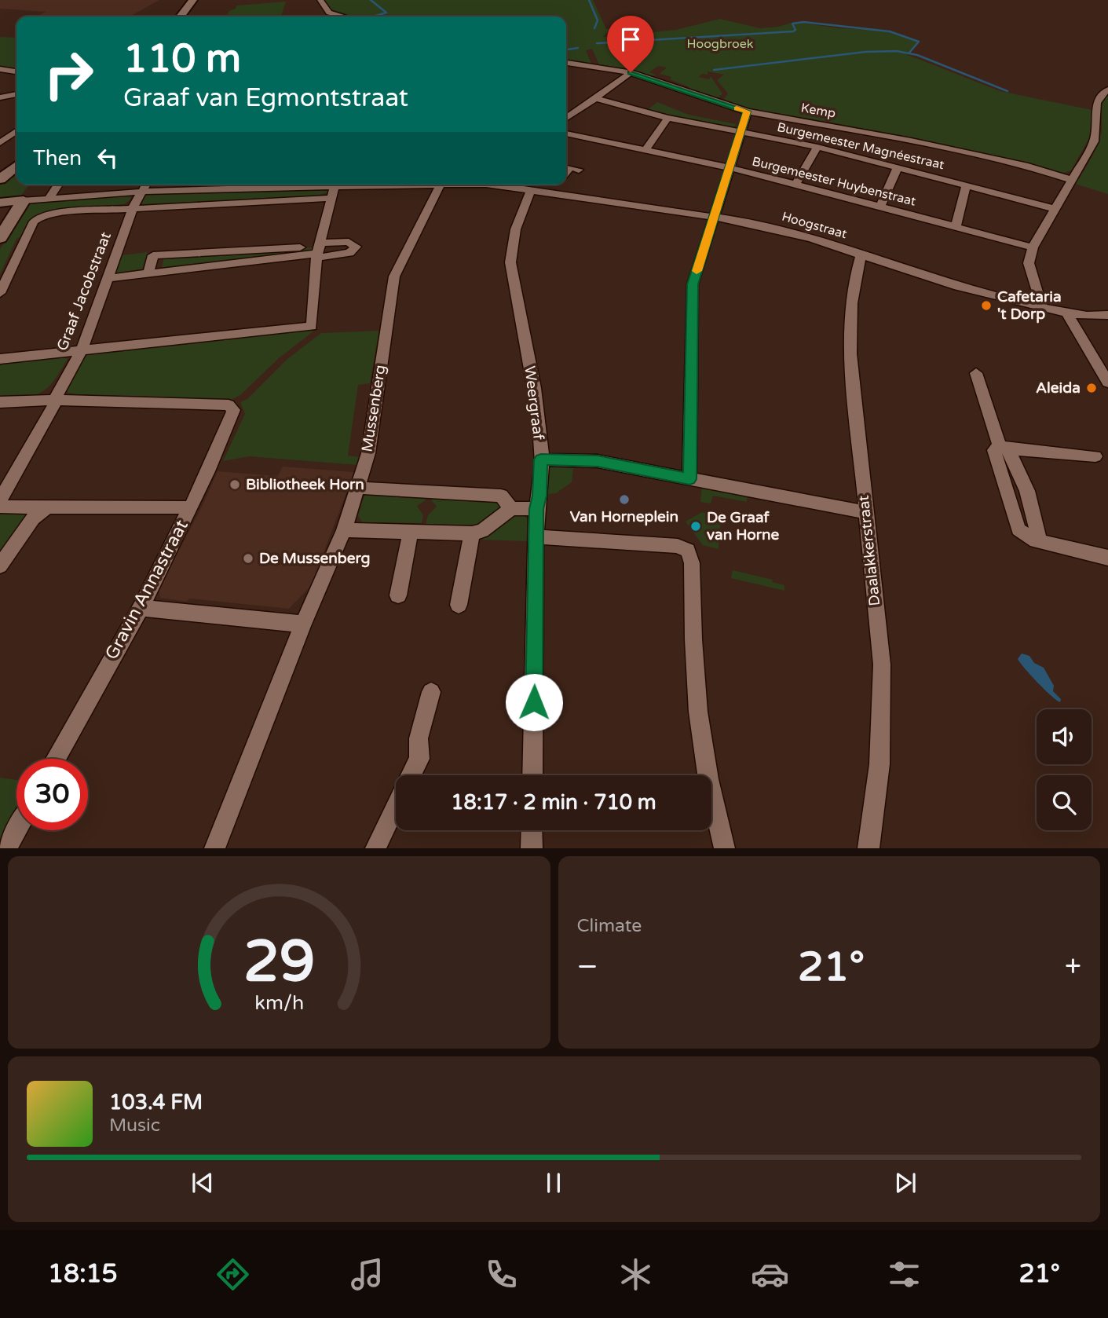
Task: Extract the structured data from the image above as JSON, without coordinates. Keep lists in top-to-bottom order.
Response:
{
  "streets": {
    "street": [
      "Kemp",
      "Burgemeester Magnéestraat",
      "Burgemeester Huybenstraat",
      "Hoogstraat",
      "Graaf Jacobstraat",
      "Weergraaf",
      "Mussenberg",
      "Daalakkerstraat",
      "Gravin Annastraat"
    ]
  },
  "crossings": [
    ["Hoogstraat", "Graaf Jacobstraat"],
    ["Hoogstraat", "Weergraaf"],
    ["Hoogstraat", "Daalakkerstraat"],
    ["Graaf Jacobstraat", "Gravin Annastraat"]
  ],
  "parks": ["Hoogbroek"],
  "places": [
    "Cafetaria 't Dorp",
    "Aleida",
    "Bibliotheek Horn",
    "Van Horneplein",
    "De Graaf van Horne",
    "De Mussenberg"
  ],
  "page": {
    "turn": ["110 m", "Graaf van Egmontstraat"],
    "then": "Then",
    "limit": "30",
    "trip": "18:17 · 2 min · 710 m",
    "tile": "Climate",
    "heat": ["−", "21°", "+"],
    "song": ["103.4 FM", "Music"],
    "tabs": ["18:15", "21°"],
    "gauge": ["29", "km/h"]
  }
}
